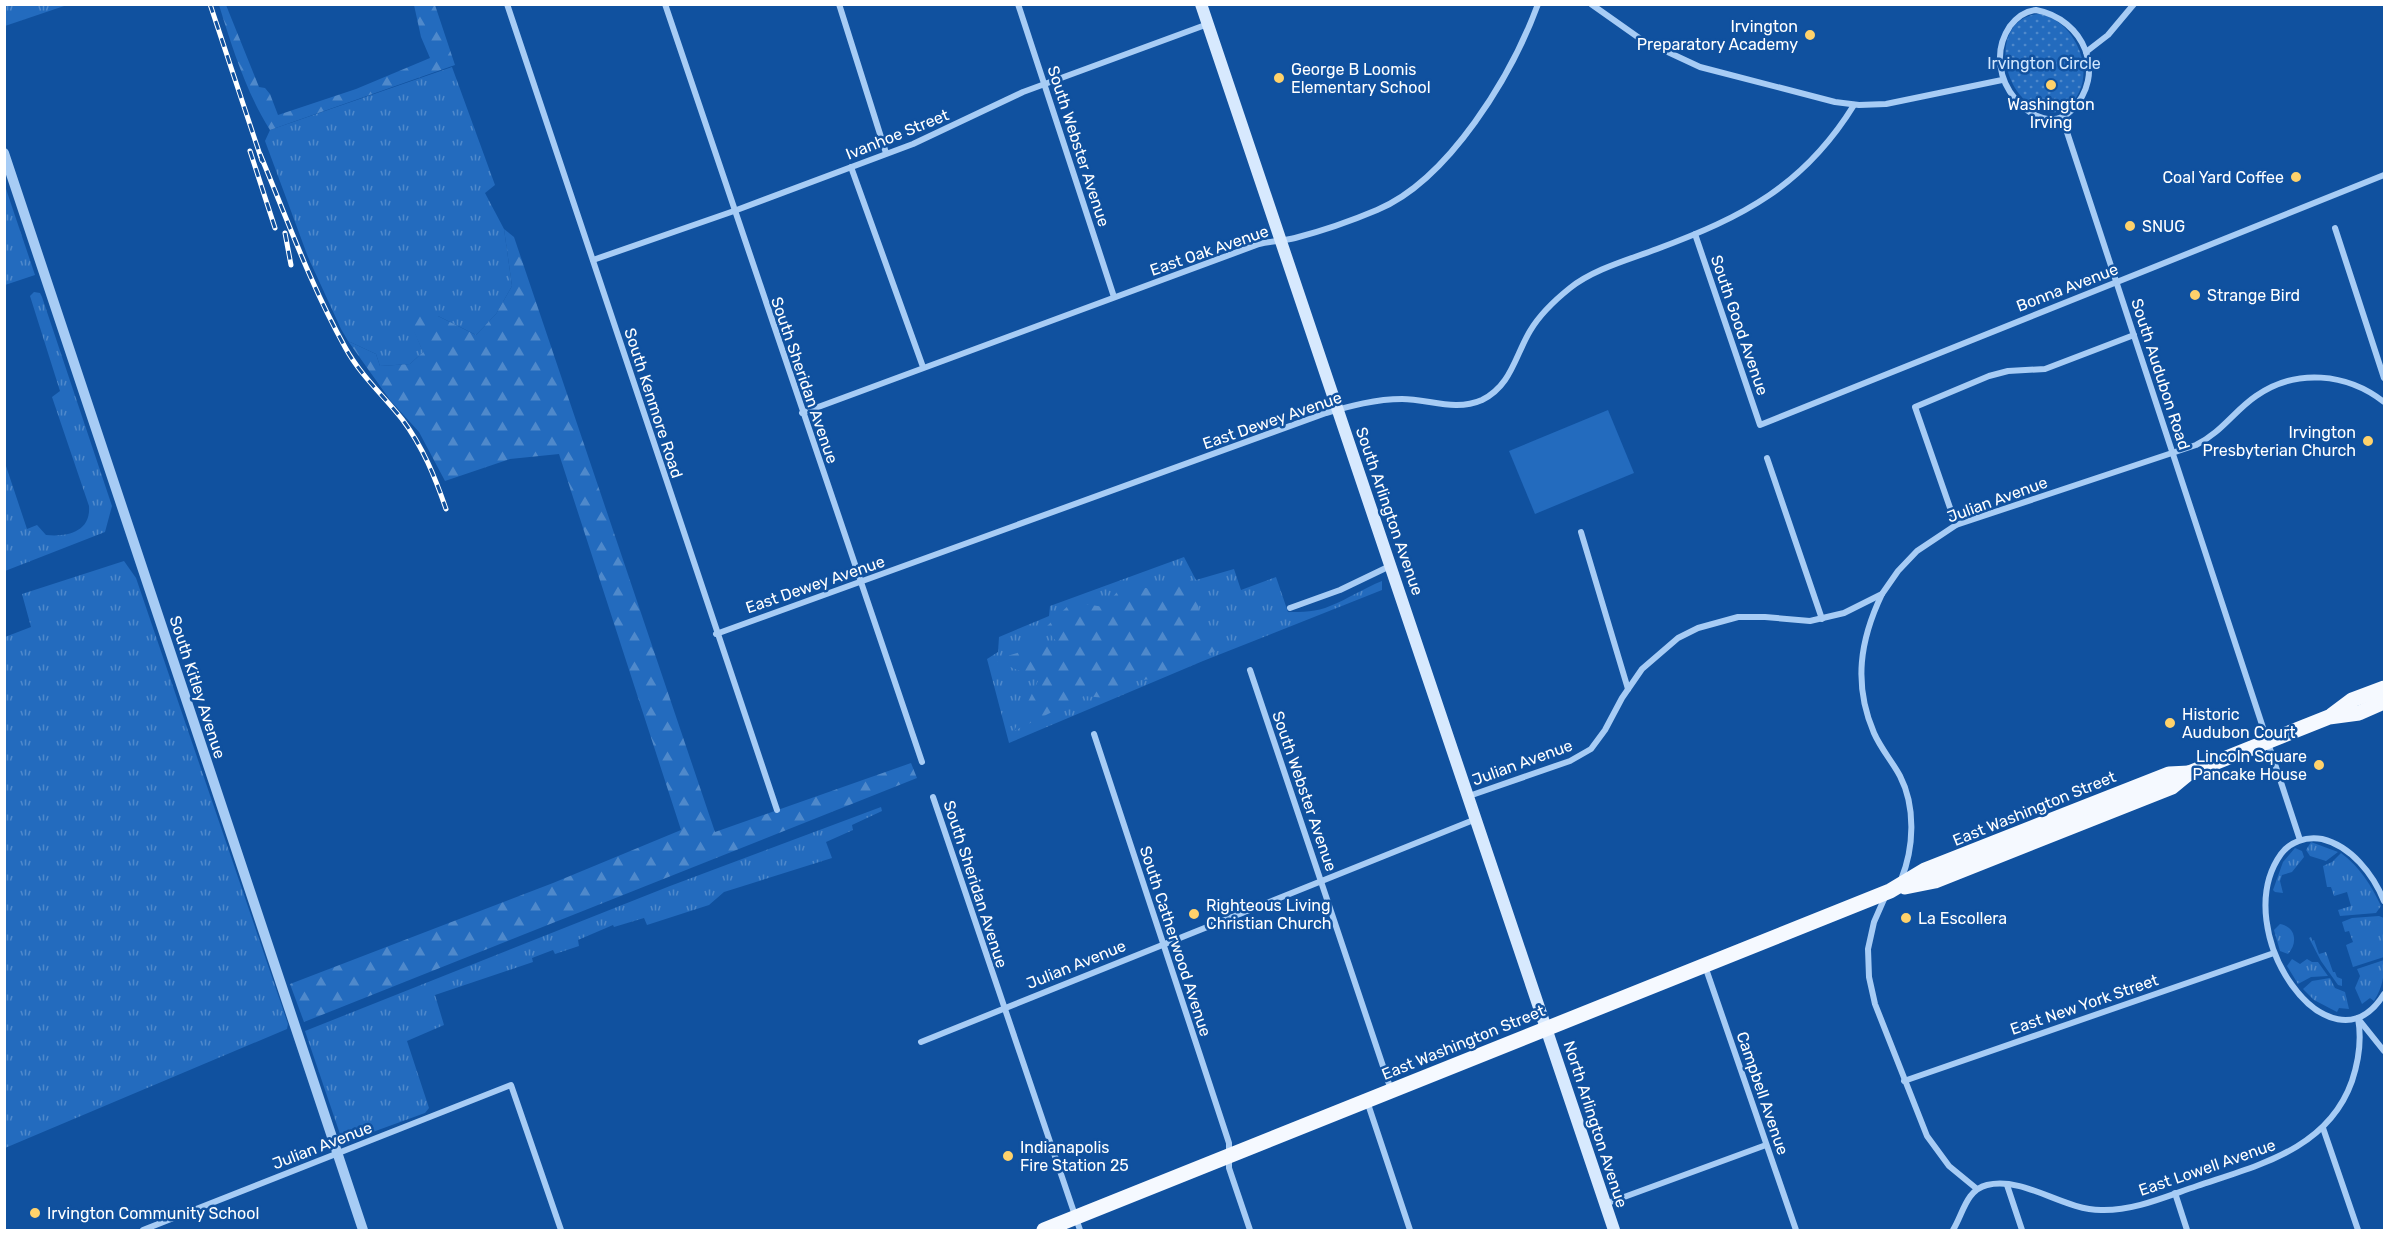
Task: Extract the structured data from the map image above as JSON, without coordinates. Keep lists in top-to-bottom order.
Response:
{
  "streets": {
    "main road": ["South Arlington Avenue", "East Washington Street", "North Arlington Avenue"],
    "street": [
      "Ivanhoe Street",
      "South Webster Avenue",
      "East Oak Avenue",
      "Bonna Avenue",
      "South Good Avenue",
      "South Audubon Road",
      "South Sheridan Avenue",
      "South Kenmore Road",
      "East Dewey Avenue",
      "Julian Avenue",
      "South Kitley Avenue",
      "South Catherwood Avenue",
      "East New York Street",
      "Campbell Avenue",
      "East Lowell Avenue"
    ]
  },
  "crossings": [
    ["Ivanhoe Street", "South Webster Avenue"],
    ["Ivanhoe Street", "South Sheridan Avenue"],
    ["Ivanhoe Street", "South Kenmore Road"],
    ["Ivanhoe Street", "South Arlington Avenue"],
    ["South Webster Avenue", "East Oak Avenue"],
    ["South Webster Avenue", "Julian Avenue"],
    ["South Webster Avenue", "East Washington Street"],
    ["East Oak Avenue", "South Sheridan Avenue"],
    ["East Oak Avenue", "South Arlington Avenue"],
    ["Bonna Avenue", "South Good Avenue"],
    ["Bonna Avenue", "South Audubon Road"],
    ["South Good Avenue", "East Dewey Avenue"],
    ["South Audubon Road", "Julian Avenue"],
    ["South Audubon Road", "East Washington Street"],
    ["South Sheridan Avenue", "East Dewey Avenue"],
    ["South Sheridan Avenue", "Julian Avenue"],
    ["South Sheridan Avenue", "East Washington Street"],
    ["South Kenmore Road", "East Dewey Avenue"],
    ["East Dewey Avenue", "South Arlington Avenue"],
    ["Julian Avenue", "South Arlington Avenue"],
    ["Julian Avenue", "South Kitley Avenue"],
    ["Julian Avenue", "South Catherwood Avenue"],
    ["South Arlington Avenue", "East Washington Street"],
    ["South Arlington Avenue", "North Arlington Avenue"],
    ["East Washington Street", "South Catherwood Avenue"],
    ["East Washington Street", "Campbell Avenue"],
    ["East Washington Street", "North Arlington Avenue"]
  ],
  "parks": ["Irvington Circle"],
  "places": [
    "Irvington Preparatory Academy",
    "George B Loomis Elementary School",
    "Washington Irving",
    "Coal Yard Coffee",
    "SNUG",
    "Strange Bird",
    "Irvington Presbyterian Church",
    "Historic Audubon Court",
    "Lincoln Square Pancake House",
    "Righteous Living Christian Church",
    "La Escollera",
    "Indianapolis Fire Station 25",
    "Irvington Community School"
  ]
}
